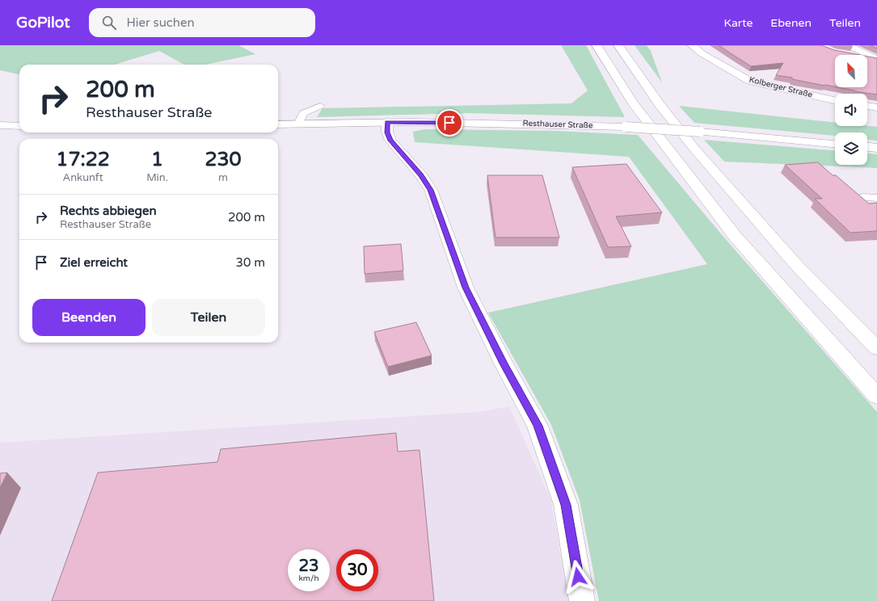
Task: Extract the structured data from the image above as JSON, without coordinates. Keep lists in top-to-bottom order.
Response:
{
  "streets": {
    "main road": ["Kolberger Straße", "Resthauser Straße"]
  },
  "north": "top left",
  "page": {
    "header": "GoPilot",
    "search": "Hier suchen",
    "nav": ["Karte", "Ebenen", "Teilen"],
    "turn": ["200 m", "Resthauser Straße"],
    "eta": [
      "17:22",
      "Ankunft",
      "1",
      "Min.",
      "230",
      "m"
    ],
    "list": [
      {
        "name": "Rechts abbiegen",
        "note": "Resthauser Straße",
        "value": "200 m"
      },
      {
        "name": "Ziel erreicht",
        "value": "30 m"
      }
    ],
    "buttons": ["Beenden", "Teilen"],
    "speed": "23 km/h",
    "limit": "30"
  }
}
